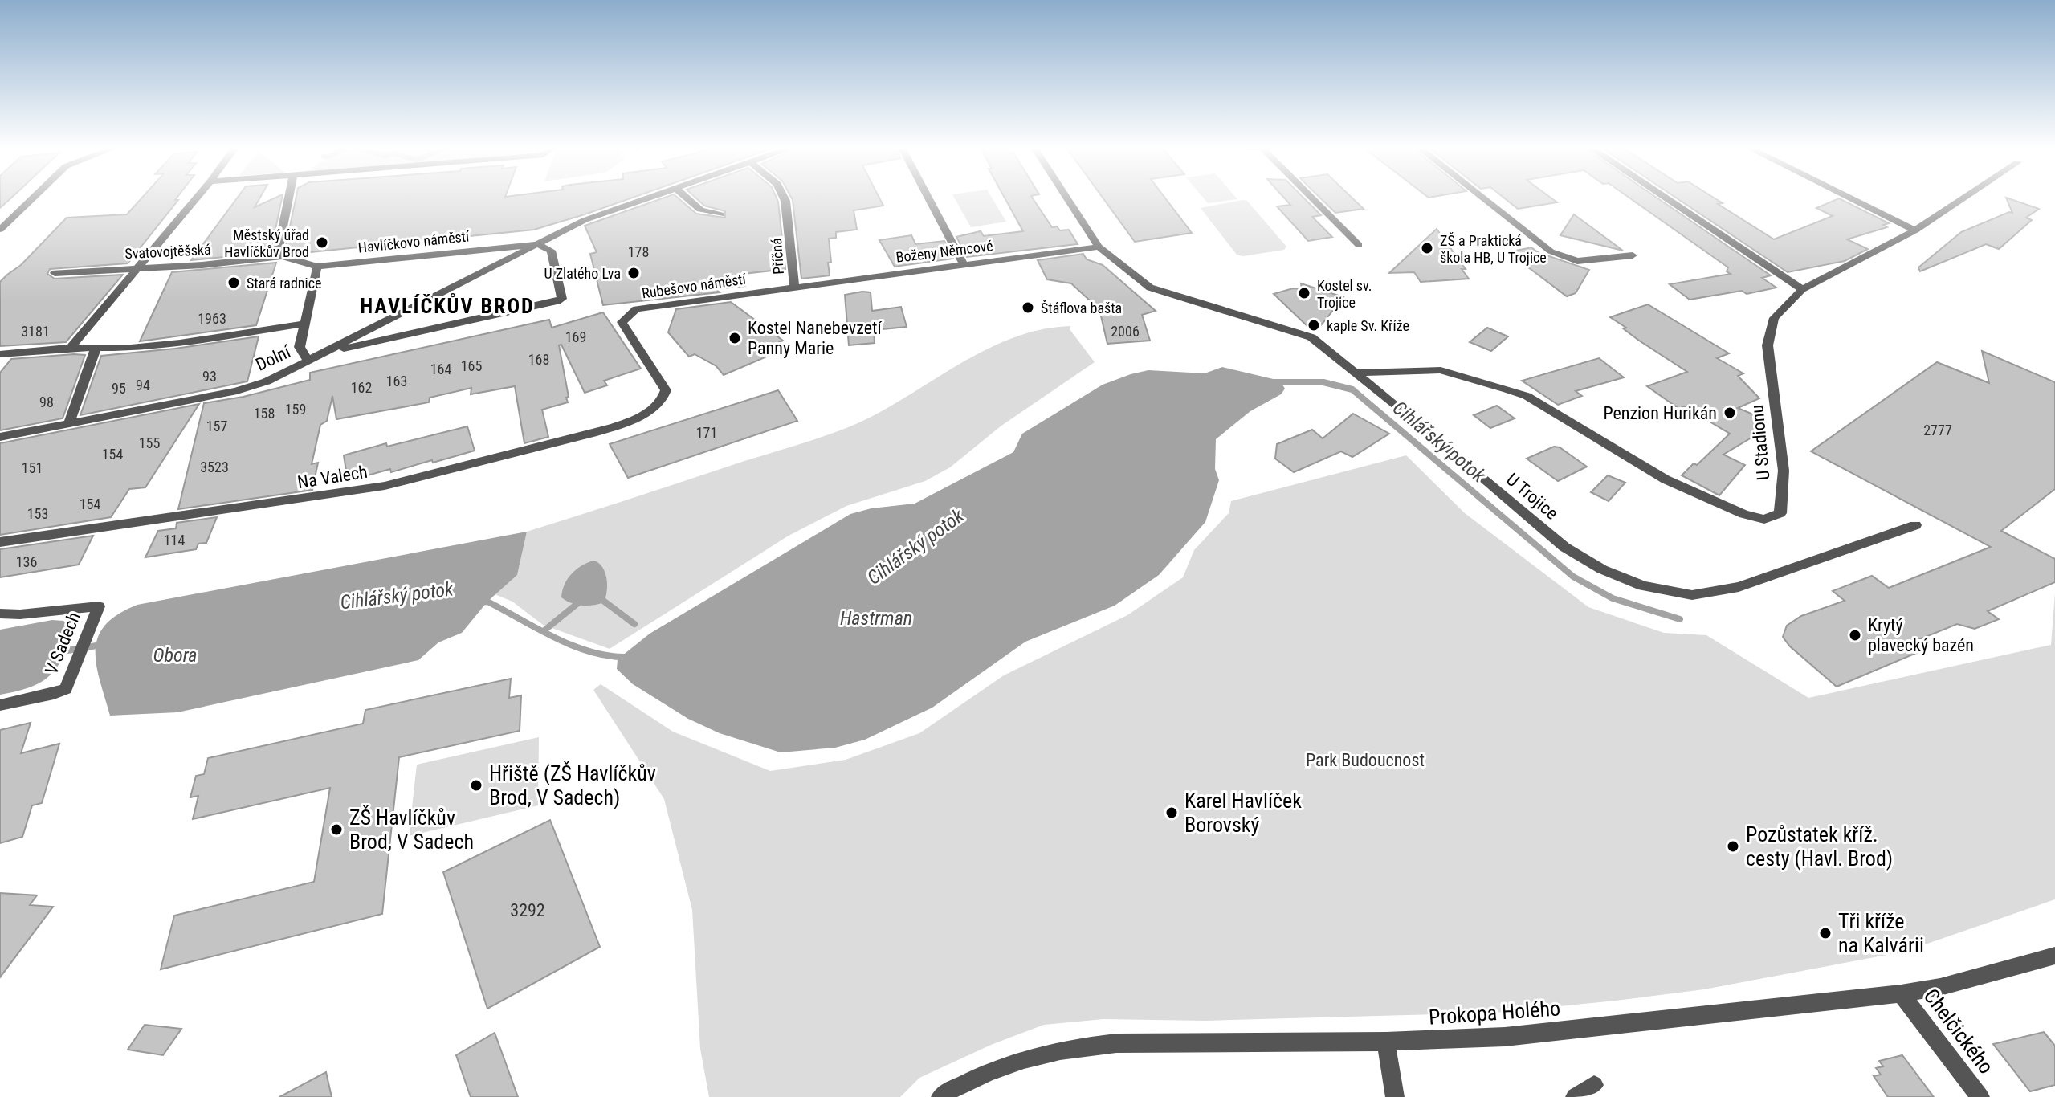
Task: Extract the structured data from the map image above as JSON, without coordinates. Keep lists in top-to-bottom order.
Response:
{
  "streets": {
    "street": [
      "Havlíčkovo náměstí",
      "Svatovojtěšská",
      "Boženy Němcové",
      "Příčná",
      "Rubešovo náměstí",
      "Dolní",
      "U Stadionu",
      "Na Valech",
      "U Trojice",
      "V Sadech",
      "Prokopa Holého",
      "Chelčického"
    ]
  },
  "crossings": [
    ["Havlíčkovo náměstí", "Svatovojtěšská"],
    ["Havlíčkovo náměstí", "Dolní"],
    ["Boženy Němcové", "Příčná"],
    ["Boženy Němcové", "Rubešovo náměstí"],
    ["Boženy Němcové", "U Trojice"],
    ["Příčná", "Rubešovo náměstí"],
    ["Rubešovo náměstí", "Na Valech"],
    ["U Stadionu", "U Trojice"],
    ["Prokopa Holého", "Chelčického"]
  ],
  "districts": ["HAVLÍČKŮV BROD"],
  "water": ["Cihlářský potok", "Hastrman", "Obora"],
  "parks": ["Park Budoucnost"],
  "places": [
    "Městský úřad Havlíčkův Brod",
    "ZŠ a Praktická škola HB, U Trojice",
    "U Zlatého Lva",
    "Stará radnice",
    "Kostel sv. Trojice",
    "Štáflova bašta",
    "kaple Sv. Kříže",
    "Kostel Nanebevzetí Panny Marie",
    "Penzion Hurikán",
    "Krytý plavecký bazén",
    "Hřiště (ZŠ Havlíčkův Brod, V Sadech)",
    "Karel Havlíček Borovský",
    "ZŠ Havlíčkův Brod, V Sadech",
    "Pozůstatek kříž. cesty (Havl. Brod)",
    "Tři kříže na Kalvárii"
  ],
  "house_numbers": [
    "178",
    "1963",
    "3181",
    "2006",
    "169",
    "168",
    "165",
    "164",
    "93",
    "163",
    "94",
    "162",
    "95",
    "98",
    "159",
    "158",
    "157",
    "2777",
    "171",
    "155",
    "154",
    "3523",
    "151",
    "154",
    "153",
    "114",
    "136",
    "3292"
  ]
}
